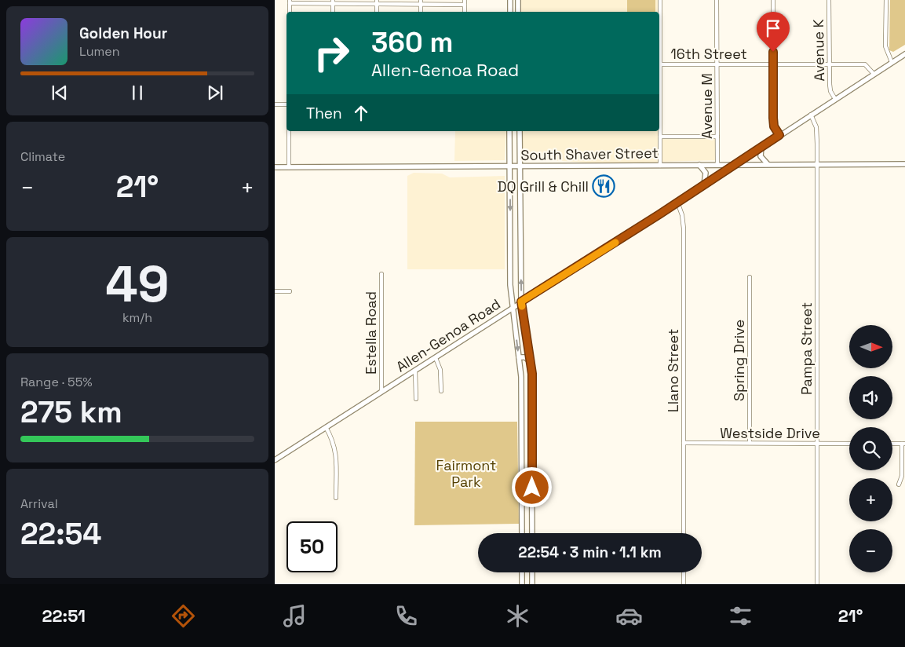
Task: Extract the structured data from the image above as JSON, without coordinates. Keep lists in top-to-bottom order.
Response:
{
  "streets": {
    "main road": ["South Shaver Street", "Allen-Genoa Road"],
    "street": [
      "Avenue K",
      "16th Street",
      "Avenue M",
      "Estella Road",
      "Pampa Street",
      "Spring Drive",
      "Llano Street",
      "Westside Drive"
    ]
  },
  "crossings": [
    ["Avenue K", "16th Street"],
    ["Avenue K", "Allen-Genoa Road"],
    ["16th Street", "Avenue M"],
    ["16th Street", "Allen-Genoa Road"],
    ["Avenue M", "South Shaver Street"],
    ["South Shaver Street", "Allen-Genoa Road"],
    ["South Shaver Street", "Pampa Street"],
    ["Estella Road", "Allen-Genoa Road"],
    ["Allen-Genoa Road", "Pampa Street"],
    ["Allen-Genoa Road", "Llano Street"],
    ["Pampa Street", "Westside Drive"],
    ["Spring Drive", "Westside Drive"],
    ["Llano Street", "Westside Drive"]
  ],
  "parks": ["Fairmont Park"],
  "places": {
    "restaurant": ["DQ Grill & Chill"]
  },
  "north": "right",
  "page": {
    "turn": ["360 m", "Allen-Genoa Road"],
    "song": ["Golden Hour", "Lumen"],
    "then": "Then",
    "tile": [
      "Climate",
      ["49", "km/h"],
      ["Range · 55%", "275 km"],
      ["Arrival", "22:54"]
    ],
    "heat": ["−", "21°", "+"],
    "map_buttons": ["+", "−"],
    "limit": "50",
    "trip": "22:54 · 3 min · 1.1 km",
    "tabs": ["22:51", "21°"]
  }
}
